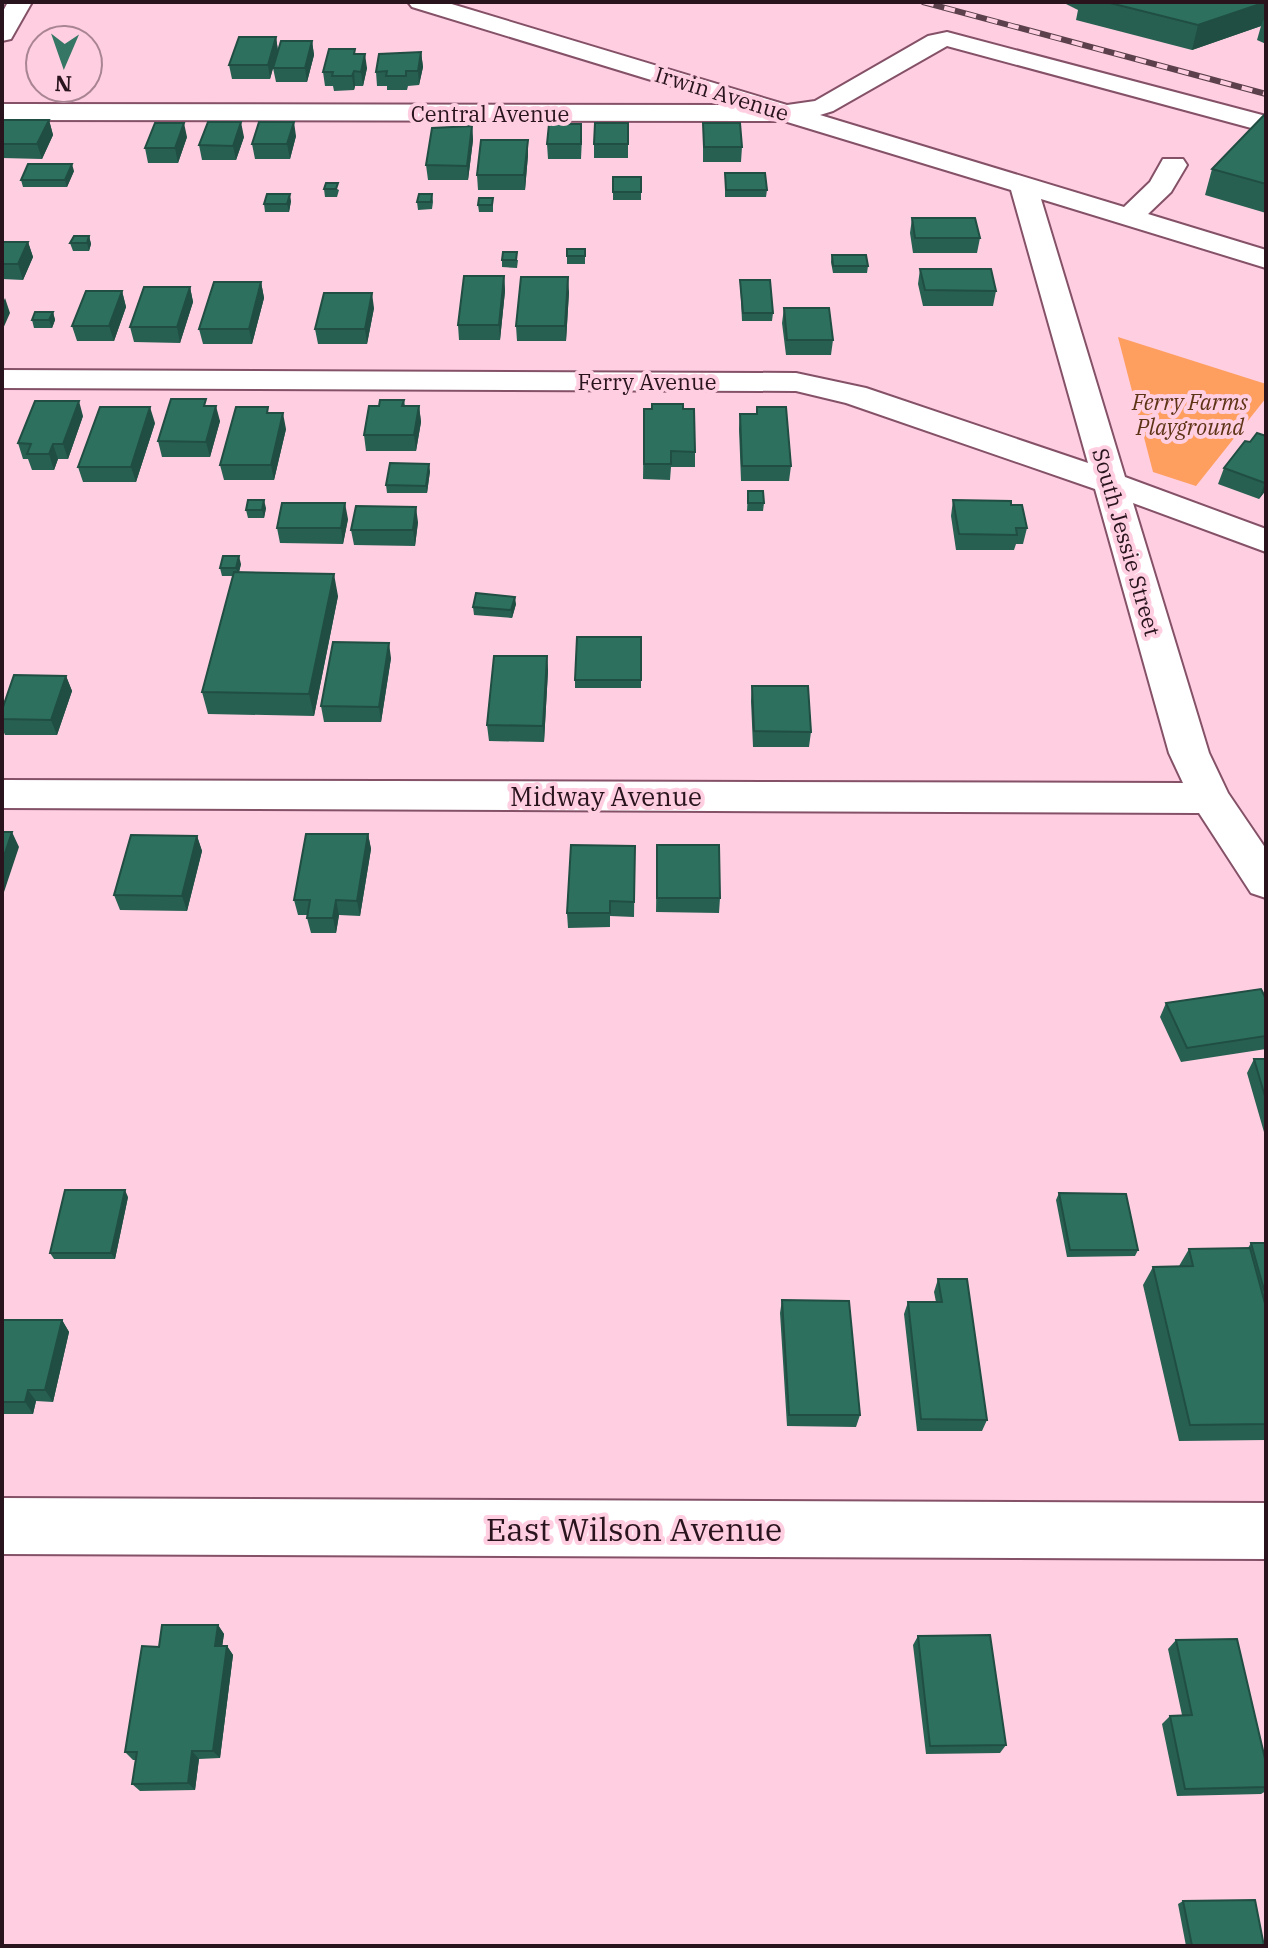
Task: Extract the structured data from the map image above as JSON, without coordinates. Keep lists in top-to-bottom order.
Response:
{
  "streets": {
    "street": [
      "Irwin Avenue",
      "Central Avenue",
      "Ferry Avenue",
      "South Jessie Street",
      "Midway Avenue",
      "East Wilson Avenue"
    ]
  },
  "crossings": [
    ["Irwin Avenue", "Central Avenue"],
    ["Irwin Avenue", "South Jessie Street"],
    ["Ferry Avenue", "South Jessie Street"],
    ["South Jessie Street", "Midway Avenue"]
  ],
  "parks": ["Ferry Farms Playground"],
  "north": "bottom"
}
